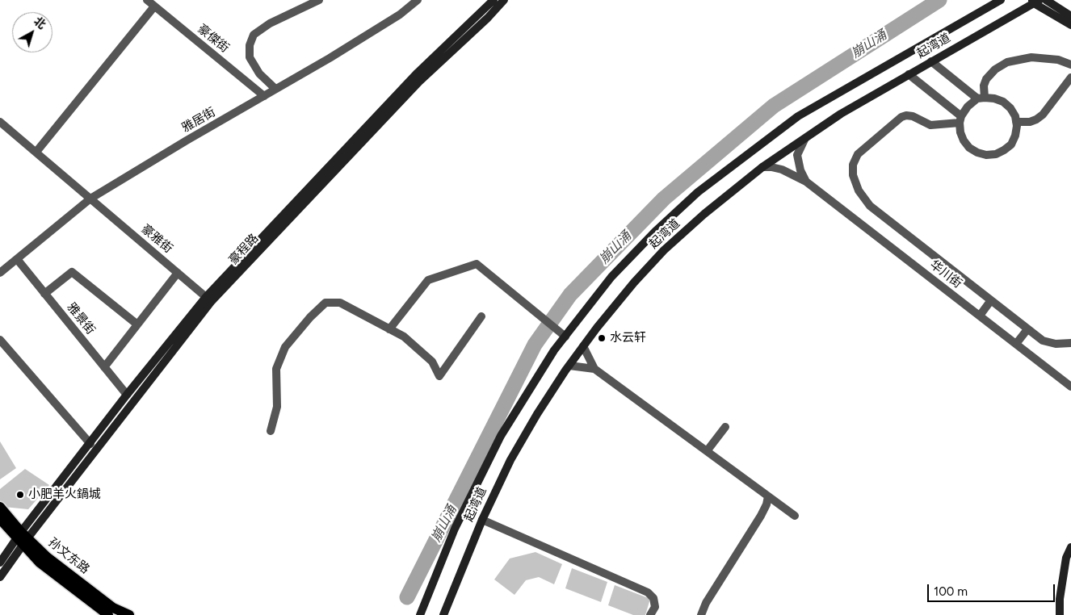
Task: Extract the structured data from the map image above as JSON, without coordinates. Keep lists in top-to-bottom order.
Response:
{
  "streets": {
    "main road": ["起湾道", "豪程路", "孙文东路"],
    "street": [
      "豪傑街",
      "雅居街",
      "豪雅街",
      "华川街",
      "雅景街"
    ]
  },
  "crossings": [
    ["豪傑街", "雅居街"],
    ["起湾道", "华川街"],
    ["雅居街", "豪雅街"],
    ["雅居街", "雅景街"],
    ["豪雅街", "豪程路"],
    ["豪程路", "雅景街"],
    ["豪程路", "孙文东路"]
  ],
  "water": ["崩山涌"],
  "places": ["水云轩", "小肥羊火鍋城"],
  "scale_bar": "100 m",
  "north": "top right"
}
